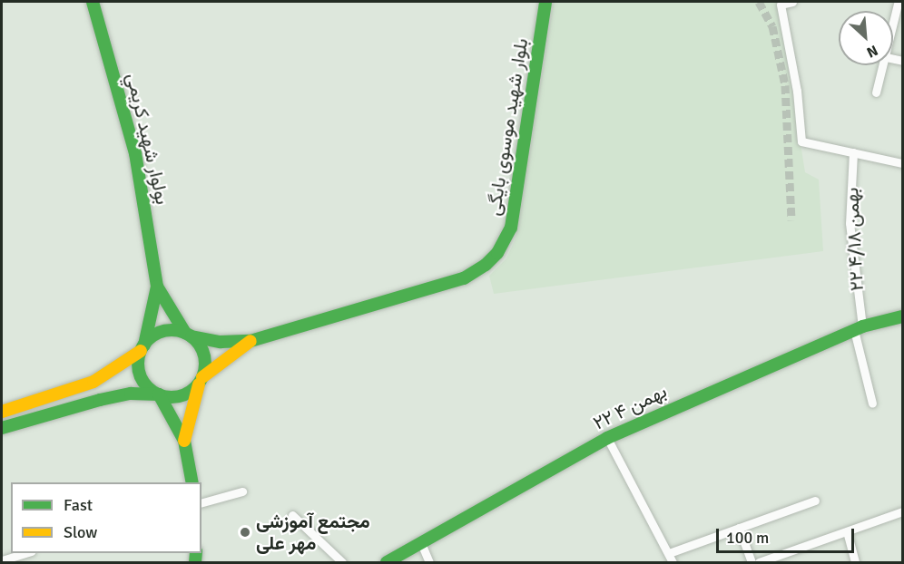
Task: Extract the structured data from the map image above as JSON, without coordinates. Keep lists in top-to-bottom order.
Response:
{
  "streets": {
    "street": [
      "بلوار شهید موسوی بایگی",
      "بولوار شهيد كريمي",
      "۲۲ بهمن ۴/۱۸",
      "۲۲ بهمن ۴"
    ]
  },
  "crossings": [
    ["بلوار شهید موسوی بایگی", "بولوار شهيد كريمي"],
    ["۲۲ بهمن ۴/۱۸", "۲۲ بهمن ۴"]
  ],
  "places": ["مجتمع آموزشی مهر علی"],
  "legend": ["Fast", "Slow"],
  "scale_bar": "100 m",
  "north": "bottom right"
}
